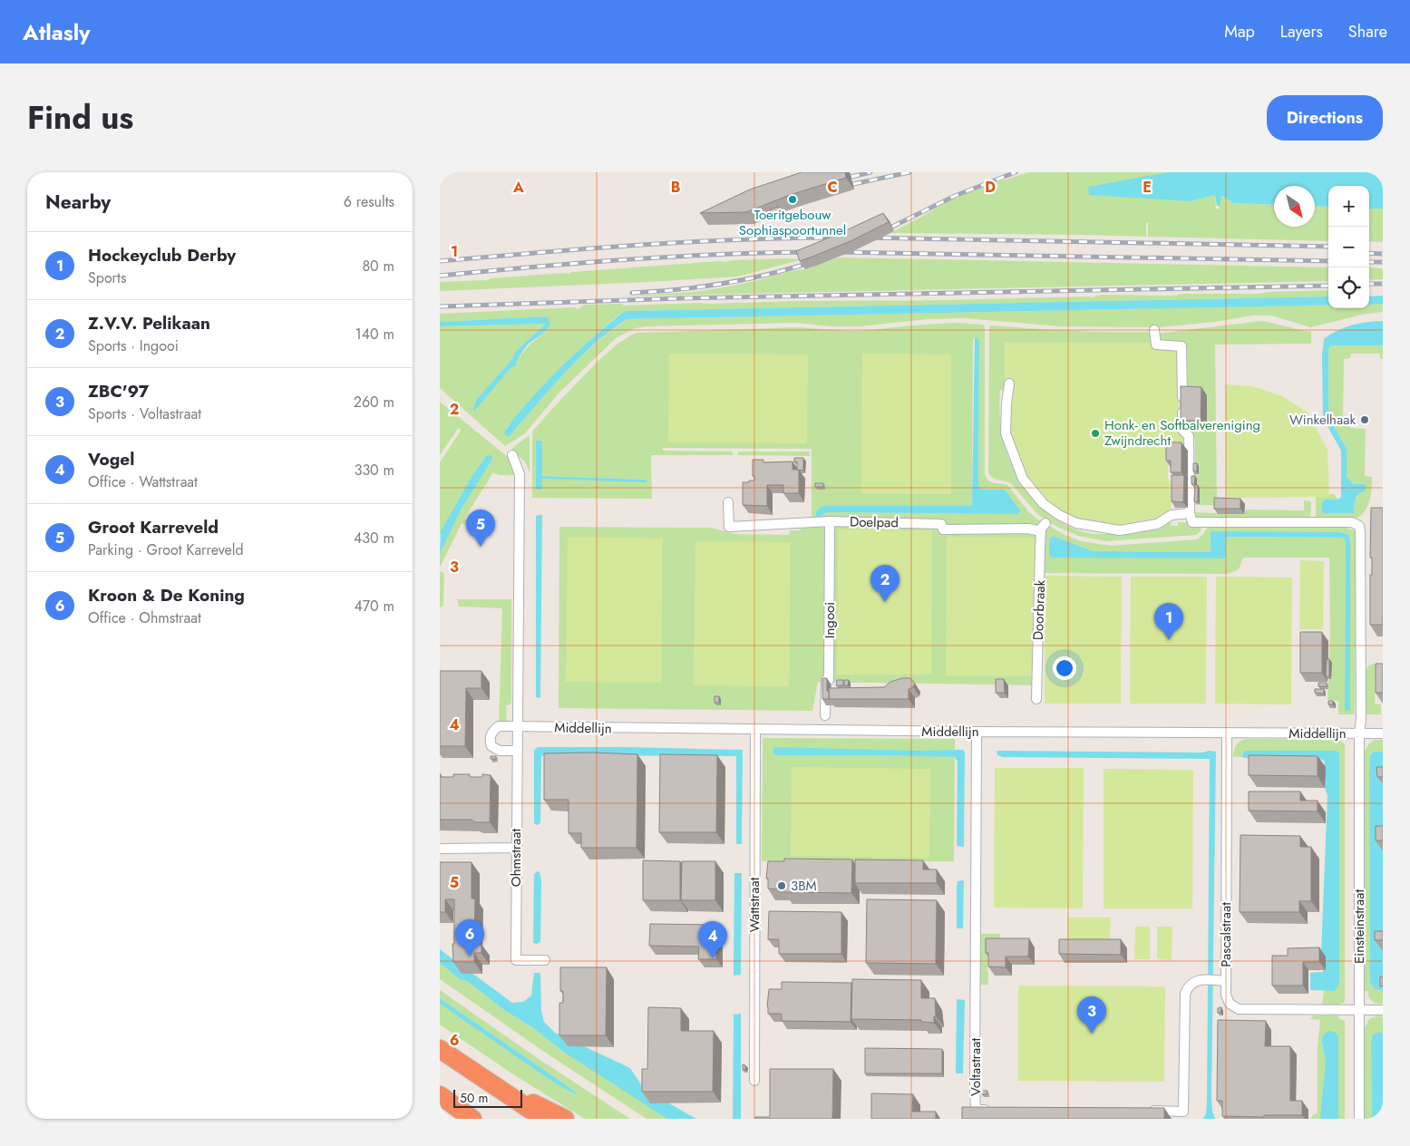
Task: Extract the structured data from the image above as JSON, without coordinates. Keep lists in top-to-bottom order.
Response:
{
  "streets": {
    "street": [
      "Doelpad",
      "Doorbraak",
      "Ingooi",
      "Middellijn",
      "Ohmstraat",
      "Wattstraat",
      "Einsteinstraat",
      "Pascalstraat",
      "Voltastraat"
    ]
  },
  "crossings": [
    ["Doelpad", "Doorbraak"],
    ["Doelpad", "Ingooi"],
    ["Middellijn", "Ohmstraat"],
    ["Middellijn", "Wattstraat"],
    ["Middellijn", "Einsteinstraat"],
    ["Middellijn", "Pascalstraat"],
    ["Middellijn", "Voltastraat"],
    ["Einsteinstraat", "Pascalstraat"]
  ],
  "places": [
    "Toeritgebouw Sophiaspoortunnel",
    "Winkelhaak",
    "Honk- en Softbalvereniging Zwijndrecht",
    "3BM"
  ],
  "scale_bar": "50 m",
  "north": "bottom right",
  "page": {
    "header": "Atlasly",
    "nav": ["Map", "Layers", "Share"],
    "title": "Find us",
    "buttons": "Directions",
    "heading": ["Nearby", "6 results"],
    "map_buttons": ["+", "−"],
    "list": [
      {
        "mark": "1",
        "name": "Hockeyclub Derby",
        "note": "Sports",
        "value": "80 m"
      },
      {
        "mark": "2",
        "name": "Z.V.V. Pelikaan",
        "note": "Sports · Ingooi",
        "value": "140 m"
      },
      {
        "mark": "3",
        "name": "ZBC'97",
        "note": "Sports · Voltastraat",
        "value": "260 m"
      },
      {
        "mark": "4",
        "name": "Vogel",
        "note": "Office · Wattstraat",
        "value": "330 m"
      },
      {
        "mark": "5",
        "name": "Groot Karreveld",
        "note": "Parking · Groot Karreveld",
        "value": "430 m"
      },
      {
        "mark": "6",
        "name": "Kroon & De Koning",
        "note": "Office · Ohmstraat",
        "value": "470 m"
      }
    ],
    "pins": [
      "5",
      "2",
      "1",
      "6",
      "4",
      "3"
    ],
    "scale": "50 m"
  },
  "grid": {
    "columns": [
      "A",
      "B",
      "C",
      "D",
      "E"
    ],
    "rows": [
      "1",
      "2",
      "3",
      "4",
      "5",
      "6"
    ]
  }
}
